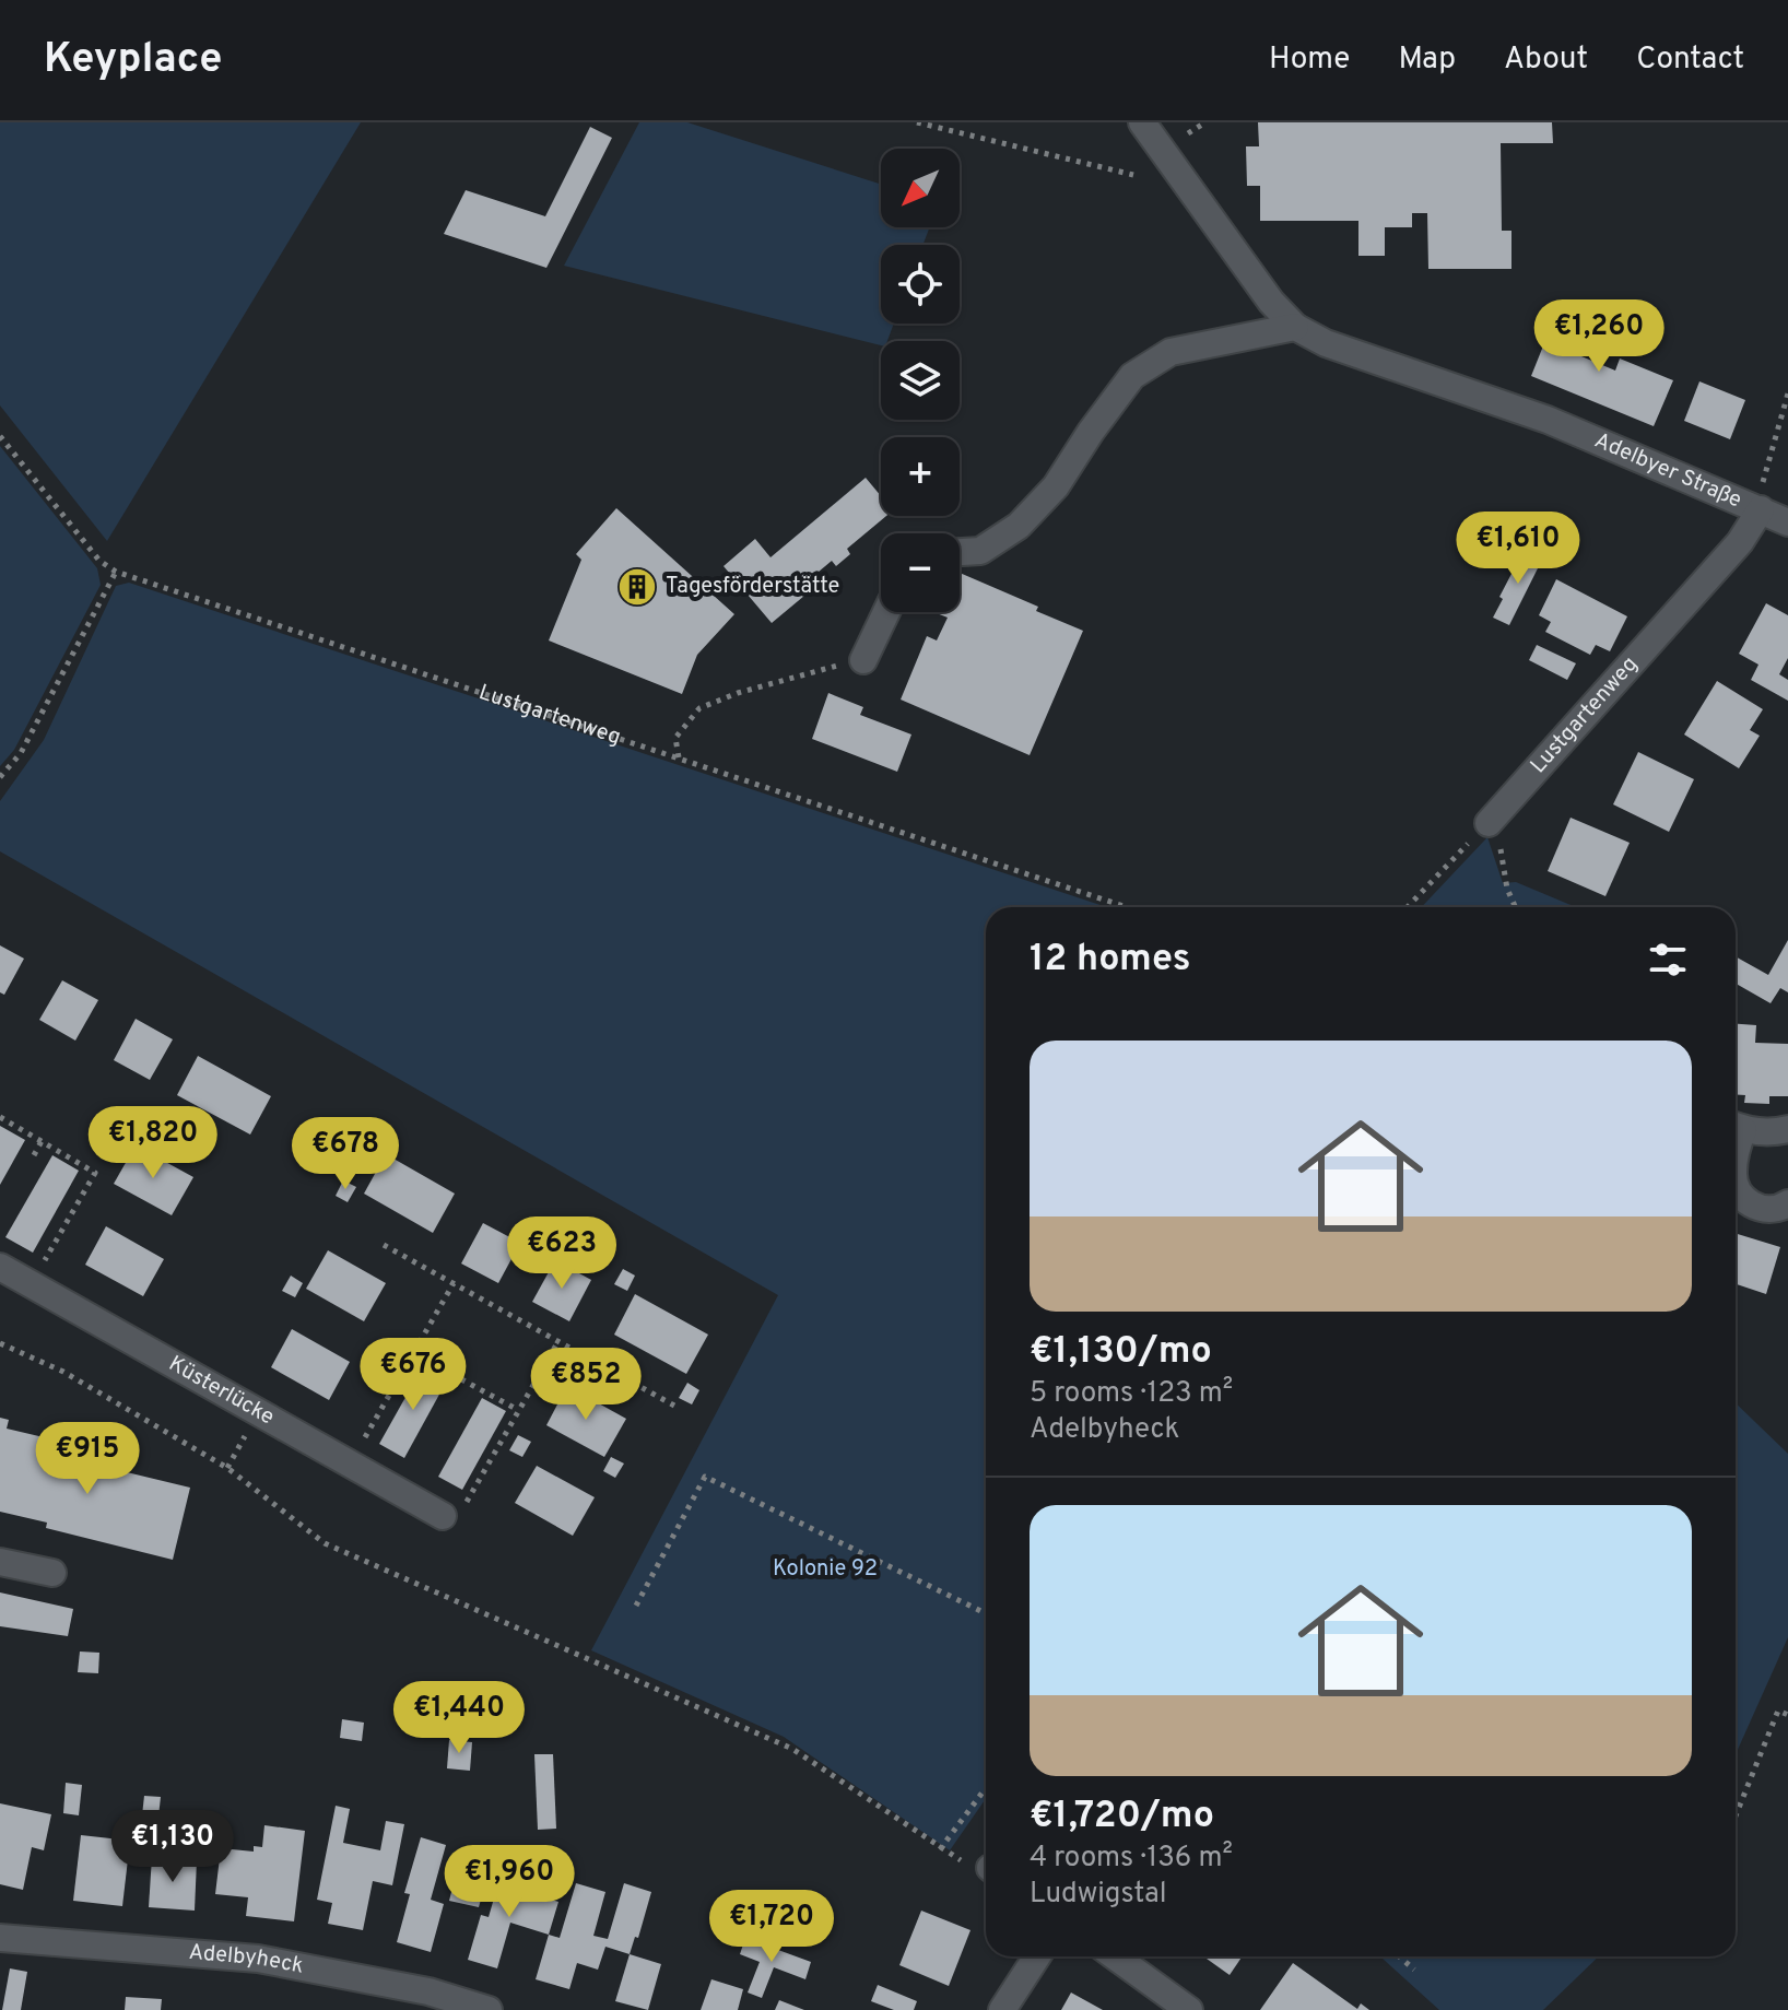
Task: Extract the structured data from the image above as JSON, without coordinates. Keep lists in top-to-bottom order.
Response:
{
  "streets": {
    "street": [
      "Adelbyer Straße",
      "Lustgartenweg",
      "Küsterlücke",
      "Adelbyheck"
    ]
  },
  "crossings": [
    ["Adelbyer Straße", "Lustgartenweg"]
  ],
  "parks": ["Kolonie 92"],
  "places": {
    "building": ["Tagesförderstätte"]
  },
  "north": "bottom left",
  "page": {
    "header": "Keyplace",
    "nav": [
      "Home",
      "Map",
      "About",
      "Contact"
    ],
    "map_buttons": ["+", "−"],
    "price": [
      "€1,260",
      "€1,610",
      "€1,820",
      "€678",
      "€623",
      "€676",
      "€852",
      "€915",
      "€1,440",
      "€1,130",
      "€1,960",
      "€1,720"
    ],
    "heading": "12 homes",
    "list": [
      {
        "name": "€1,130/mo",
        "note": "5 rooms · 123 m² · Adelbyheck"
      },
      {
        "name": "€1,720/mo",
        "note": "4 rooms · 136 m² · Ludwigstal"
      }
    ]
  }
}
